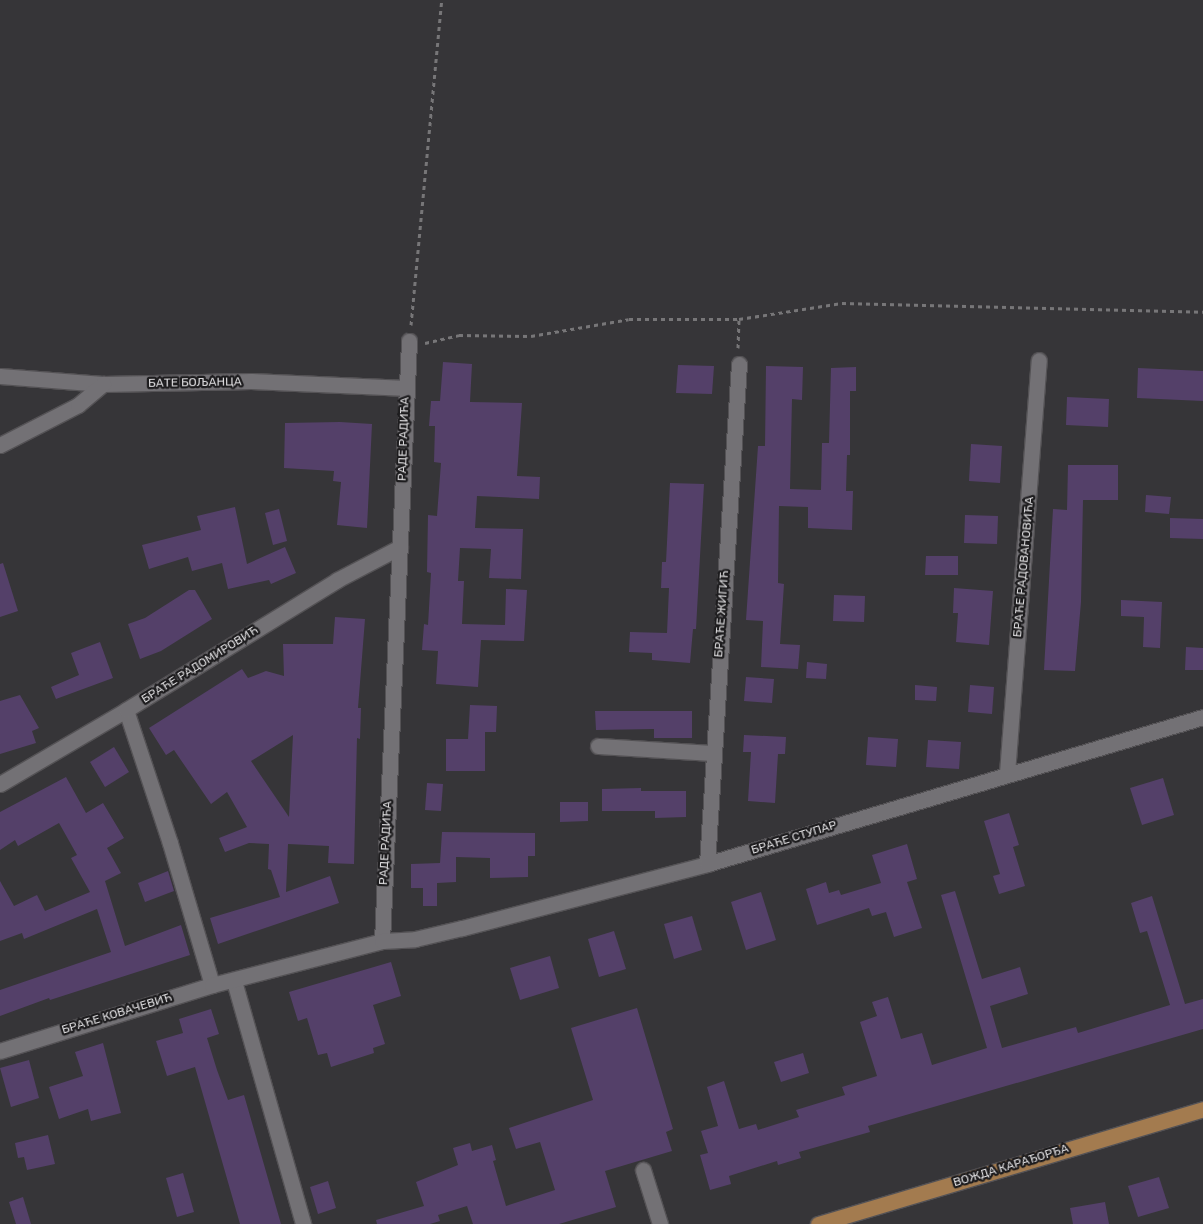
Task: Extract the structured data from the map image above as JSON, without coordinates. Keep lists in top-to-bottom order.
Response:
{
  "streets": {
    "main road": ["ВОЖДА КАРАЂОРЂА"],
    "street": [
      "БАТЕ БОЉАНЦА",
      "РАДЕ РАДИЋА",
      "БРАЋЕ РАДОВАНОВИЋА",
      "БРАЋЕ ЖИГИЋ",
      "БРАЋЕ РАДОМИРОВИЋ",
      "БРАЋЕ СТУПАР",
      "БРАЋЕ КОВАЧЕВИЋ"
    ]
  },
  "crossings": [
    ["БАТЕ БОЉАНЦА", "РАДЕ РАДИЋА"],
    ["РАДЕ РАДИЋА", "БРАЋЕ РАДОМИРОВИЋ"],
    ["РАДЕ РАДИЋА", "БРАЋЕ СТУПАР"],
    ["БРАЋЕ РАДОВАНОВИЋА", "БРАЋЕ СТУПАР"],
    ["БРАЋЕ ЖИГИЋ", "БРАЋЕ СТУПАР"]
  ]
}
